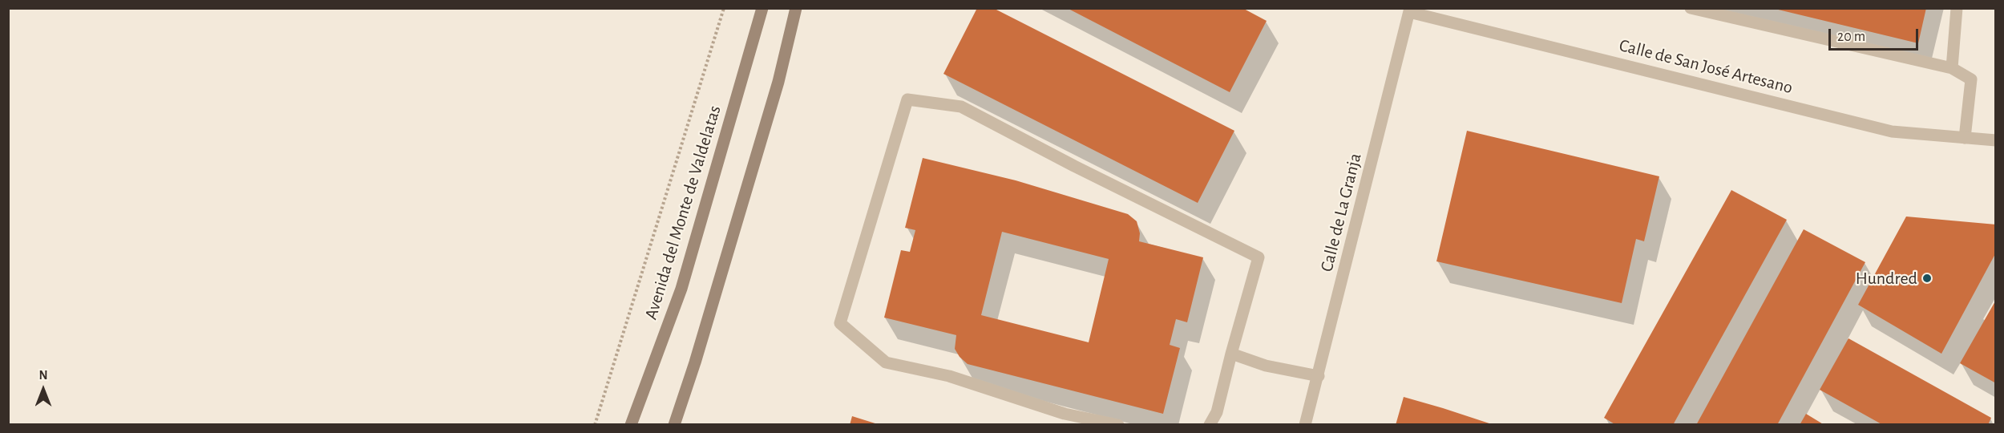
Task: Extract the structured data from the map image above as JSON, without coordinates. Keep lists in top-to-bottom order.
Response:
{
  "streets": {
    "street": ["Calle de San José Artesano", "Avenida del Monte de Valdelatas", "Calle de La Granja"]
  },
  "crossings": [
    ["Calle de San José Artesano", "Calle de La Granja"]
  ],
  "places": ["Hundred"],
  "scale_bar": "20 m",
  "north": "top"
}
